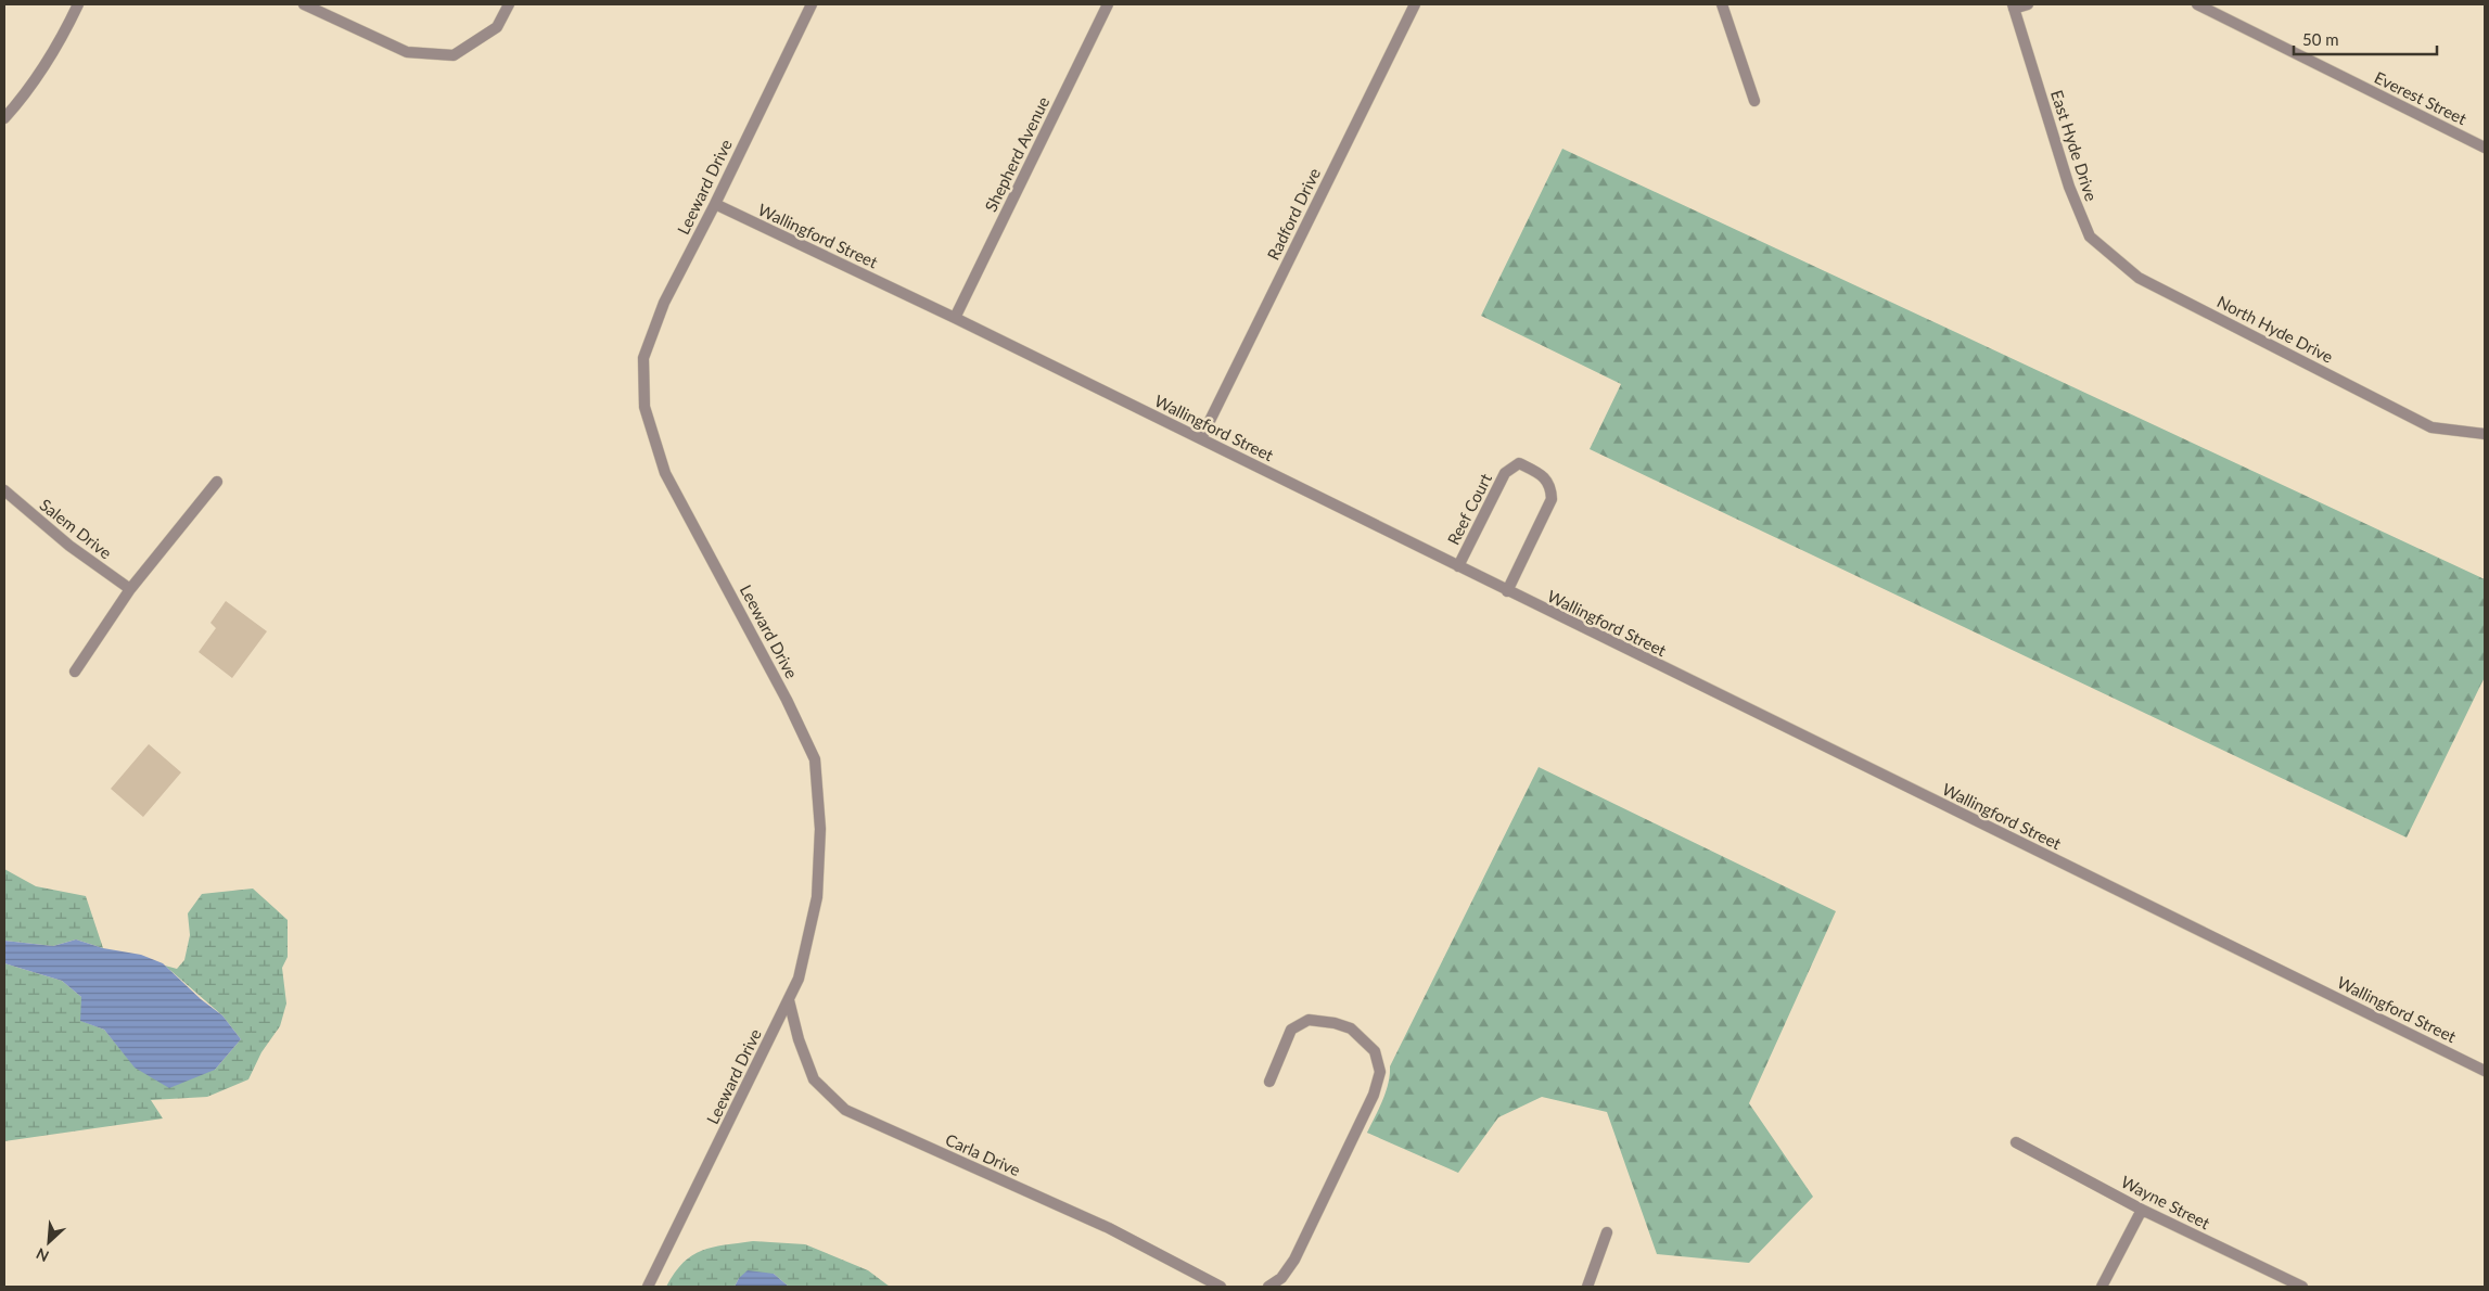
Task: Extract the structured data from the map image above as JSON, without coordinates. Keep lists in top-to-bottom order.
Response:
{
  "streets": {
    "street": [
      "Everest Street",
      "East Hyde Drive",
      "Shepherd Avenue",
      "Leeward Drive",
      "Radford Drive",
      "Wallingford Street",
      "North Hyde Drive",
      "Reef Court",
      "Salem Drive",
      "Carla Drive",
      "Wayne Street"
    ]
  },
  "crossings": [
    ["East Hyde Drive", "North Hyde Drive"],
    ["Shepherd Avenue", "Wallingford Street"],
    ["Leeward Drive", "Wallingford Street"],
    ["Leeward Drive", "Carla Drive"],
    ["Radford Drive", "Wallingford Street"],
    ["Wallingford Street", "Reef Court"]
  ],
  "scale_bar": "50 m",
  "north": "bottom left"
}
